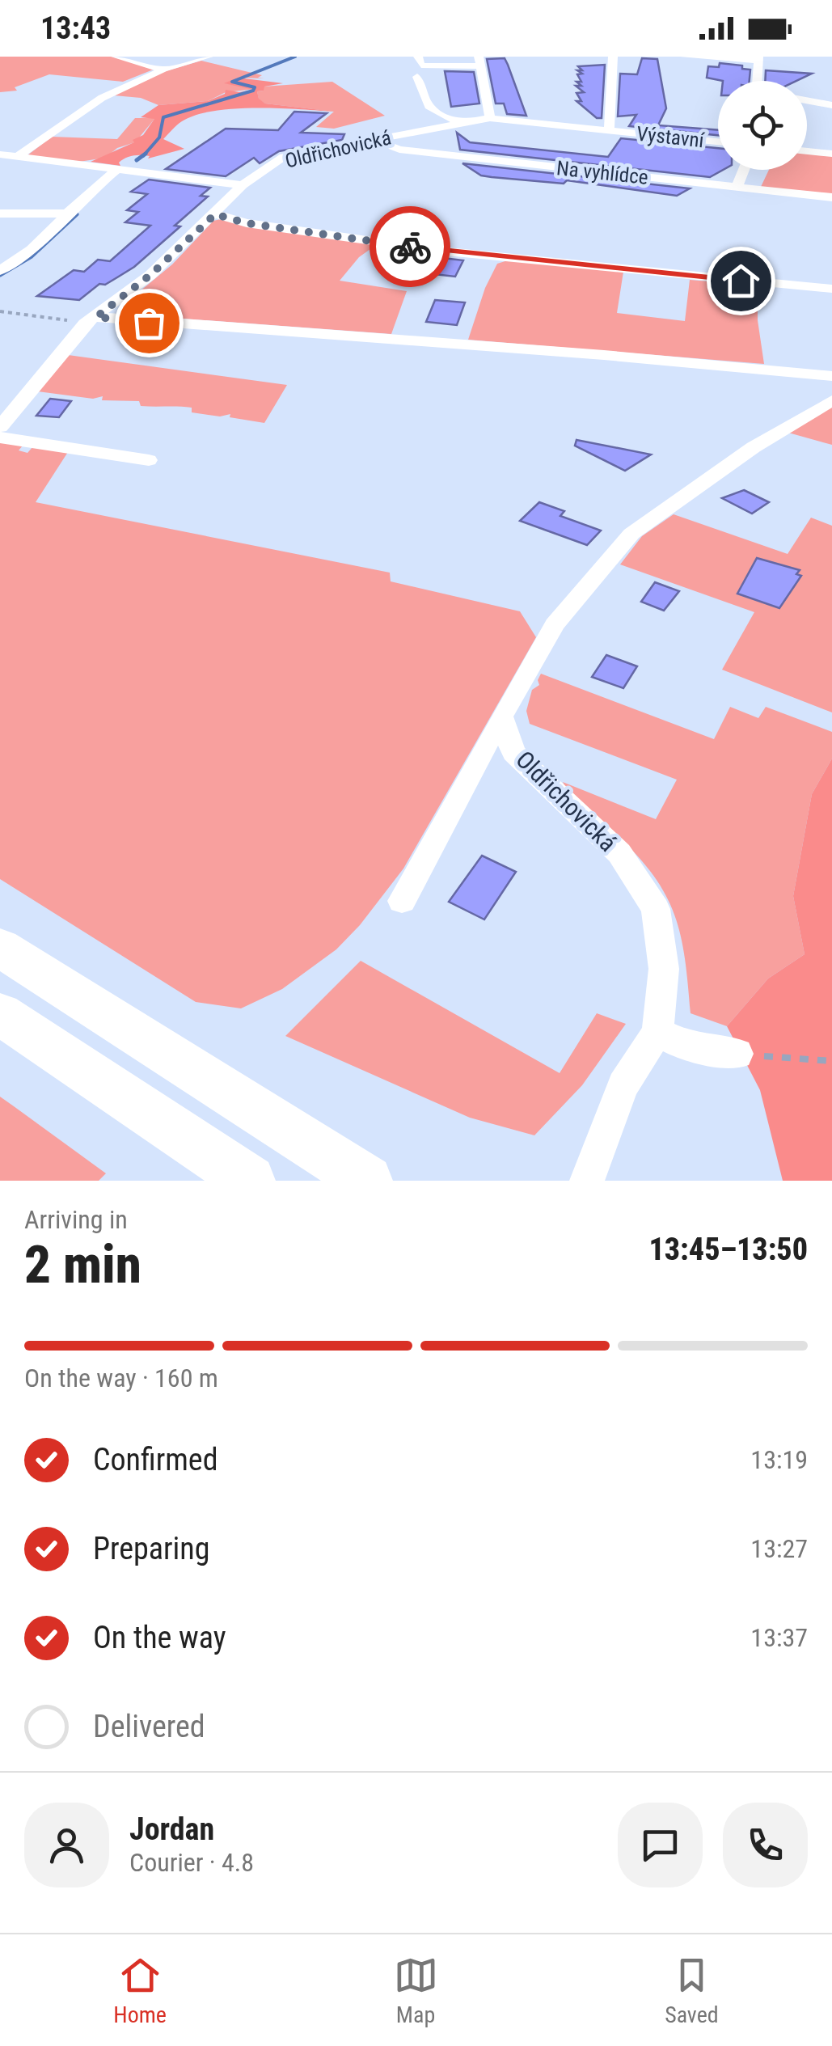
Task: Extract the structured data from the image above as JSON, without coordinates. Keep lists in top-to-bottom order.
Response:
{
  "streets": {
    "street": ["Výstavní", "Oldřichovická", "Na vyhlídce"]
  },
  "crossings": [
    ["Výstavní", "Oldřichovická"],
    ["Oldřichovická", "Na vyhlídce"]
  ],
  "page": {
    "status": "13:43",
    "heading": ["2 min", "Arriving in", "13:45–13:50"],
    "panel": ["Jordan", "Courier · 4.8"],
    "bar": "On the way · 160 m",
    "list": [
      ["Confirmed", "13:19"],
      ["Preparing", "13:27"],
      ["On the way", "13:37"],
      "Delivered"
    ],
    "tabs": ["Home", "Map", "Saved"]
  }
}
